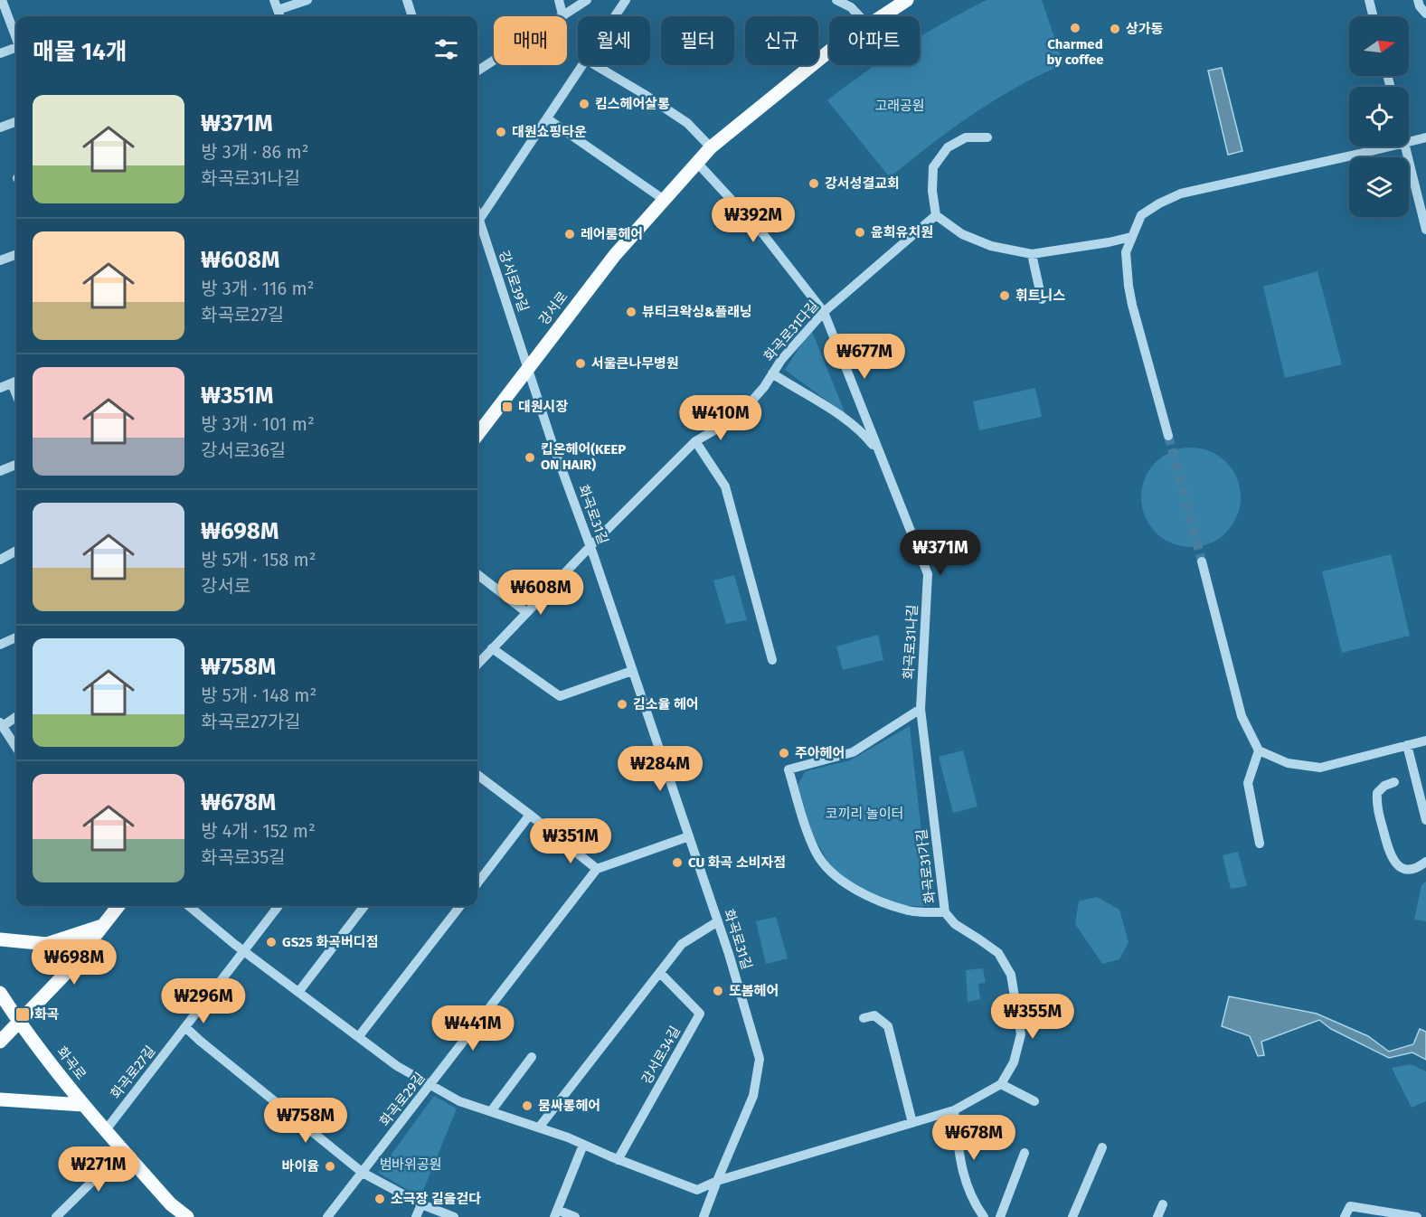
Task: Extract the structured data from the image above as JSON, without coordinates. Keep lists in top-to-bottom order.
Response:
{
  "streets": {
    "main road": ["강서로", "화곡로"],
    "street": [
      "강서로39길",
      "화곡로31다길",
      "화곡로31길",
      "화곡로31나길",
      "화곡로31가길",
      "강서로34길",
      "화곡로27길",
      "화곡로29길"
    ]
  },
  "crossings": [
    ["강서로39길", "강서로"],
    ["강서로39길", "화곡로31길"],
    ["강서로", "화곡로31길"],
    ["화곡로31다길", "화곡로31길"],
    ["화곡로31다길", "화곡로31나길"],
    ["화곡로31나길", "화곡로31가길"],
    ["화곡로", "화곡로27길"]
  ],
  "parks": ["고래공원", "코끼리 놀이터", "범바위공원"],
  "places": {
    "other": [
      "Charmed by coffee",
      "상가동",
      "킴스헤어살롱",
      "대원쇼핑타운",
      "강서성결교회",
      "윤희유치원",
      "레어룸헤어",
      "휘트니스",
      "뷰티크왁싱&플래닝",
      "서울큰나무병원",
      "킵온헤어(KEEP ON HAIR)",
      "김소율 헤어",
      "주아헤어",
      "CU 화곡 소비자점",
      "GS25 화곡버디점",
      "또봄헤어",
      "뭄싸롱헤어",
      "바이윰",
      "소극장 길을걷다"
    ],
    "transit": ["대원시장", "화곡"]
  },
  "north": "right",
  "page": {
    "chip": [
      "매매",
      "월세",
      "필터",
      "신규",
      "아파트"
    ],
    "heading": "매물 14개",
    "list": [
      {
        "name": "₩371M",
        "note": "방 3개 · 86 m² · 화곡로31나길"
      },
      {
        "name": "₩608M",
        "note": "방 3개 · 116 m² · 화곡로27길"
      },
      {
        "name": "₩351M",
        "note": "방 3개 · 101 m² · 강서로36길"
      },
      {
        "name": "₩698M",
        "note": "방 5개 · 158 m² · 강서로"
      },
      {
        "name": "₩758M",
        "note": "방 5개 · 148 m² · 화곡로27가길"
      },
      {
        "name": "₩678M",
        "note": "방 4개 · 152 m² · 화곡로35길"
      }
    ],
    "price": [
      "₩392M",
      "₩677M",
      "₩410M",
      "₩371M",
      "₩608M",
      "₩284M",
      "₩351M",
      "₩698M",
      "₩296M",
      "₩355M",
      "₩441M",
      "₩758M",
      "₩678M",
      "₩271M"
    ]
  }
}
